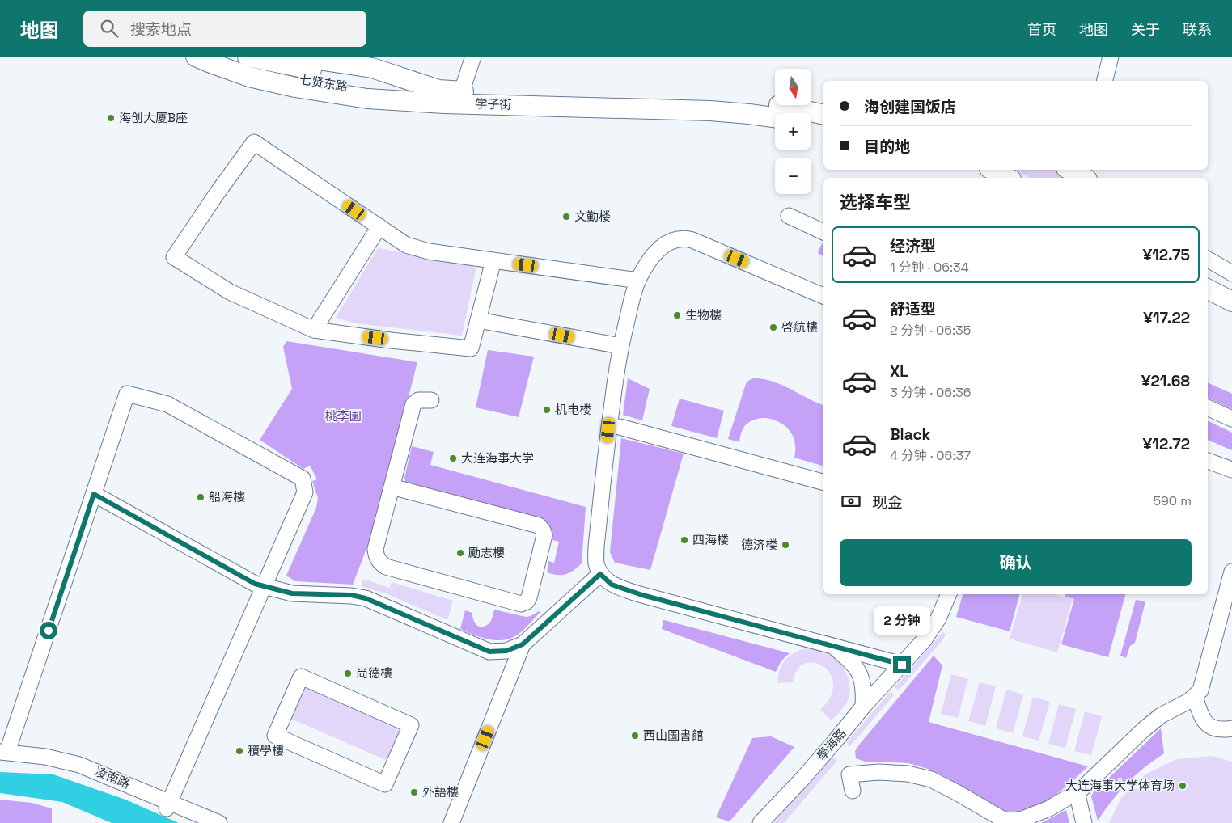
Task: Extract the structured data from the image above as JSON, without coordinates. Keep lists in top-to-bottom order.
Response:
{
  "streets": {
    "main road": ["七贤东路", "学子街"],
    "street": ["學海路", "凌南路"]
  },
  "crossings": [
    ["七贤东路", "学子街"]
  ],
  "parks": ["桃李園"],
  "places": [
    "海创大厦B座",
    "文勤楼",
    "生物樓",
    "啓航樓",
    "机电楼",
    "大连海事大学",
    "船海樓",
    "四海楼",
    "德济楼",
    "勵志樓",
    "尚德樓",
    "西山圖書館",
    "積學樓",
    "大连海事大学体育场",
    "外語樓"
  ],
  "north": "bottom",
  "page": {
    "header": "地图",
    "search": "搜索地点",
    "nav": [
      "首页",
      "地图",
      "关于",
      "联系"
    ],
    "map_buttons": ["+", "−"],
    "banner": ["海创建国饭店", "目的地"],
    "heading": "选择车型",
    "list": [
      {
        "name": "经济型",
        "note": "1 分钟 · 06:34",
        "value": "¥12.75"
      },
      {
        "name": "舒适型",
        "note": "2 分钟 · 06:35",
        "value": "¥17.22"
      },
      {
        "name": "XL",
        "note": "3 分钟 · 06:36",
        "value": "¥21.68"
      },
      {
        "name": "Black",
        "note": "4 分钟 · 06:37",
        "value": "¥12.72"
      }
    ],
    "pay": ["现金", "590 m"],
    "buttons": "确认",
    "bubble": "2 分钟"
  }
}
